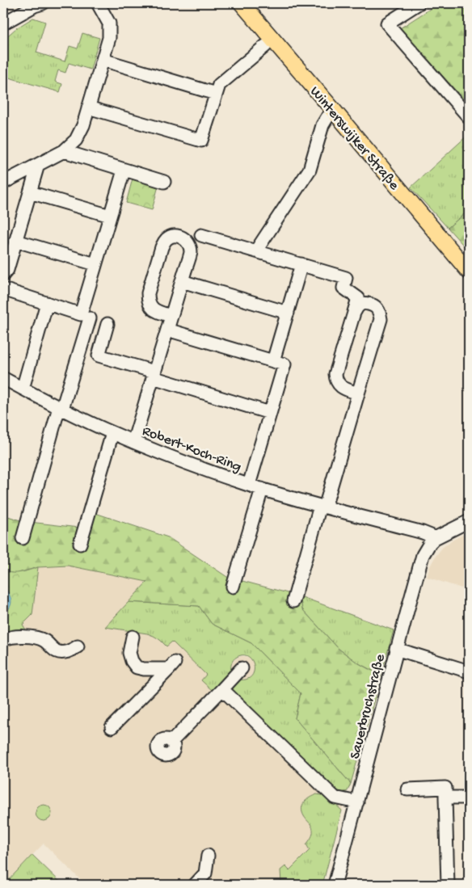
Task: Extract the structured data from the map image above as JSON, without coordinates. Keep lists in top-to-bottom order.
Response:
{
  "streets": {
    "main road": ["Winterswijker Straße"],
    "street": ["Robert-Koch-Ring", "Sauerbruchstraße"]
  },
  "crossings": [
    ["Robert-Koch-Ring", "Sauerbruchstraße"]
  ]
}
